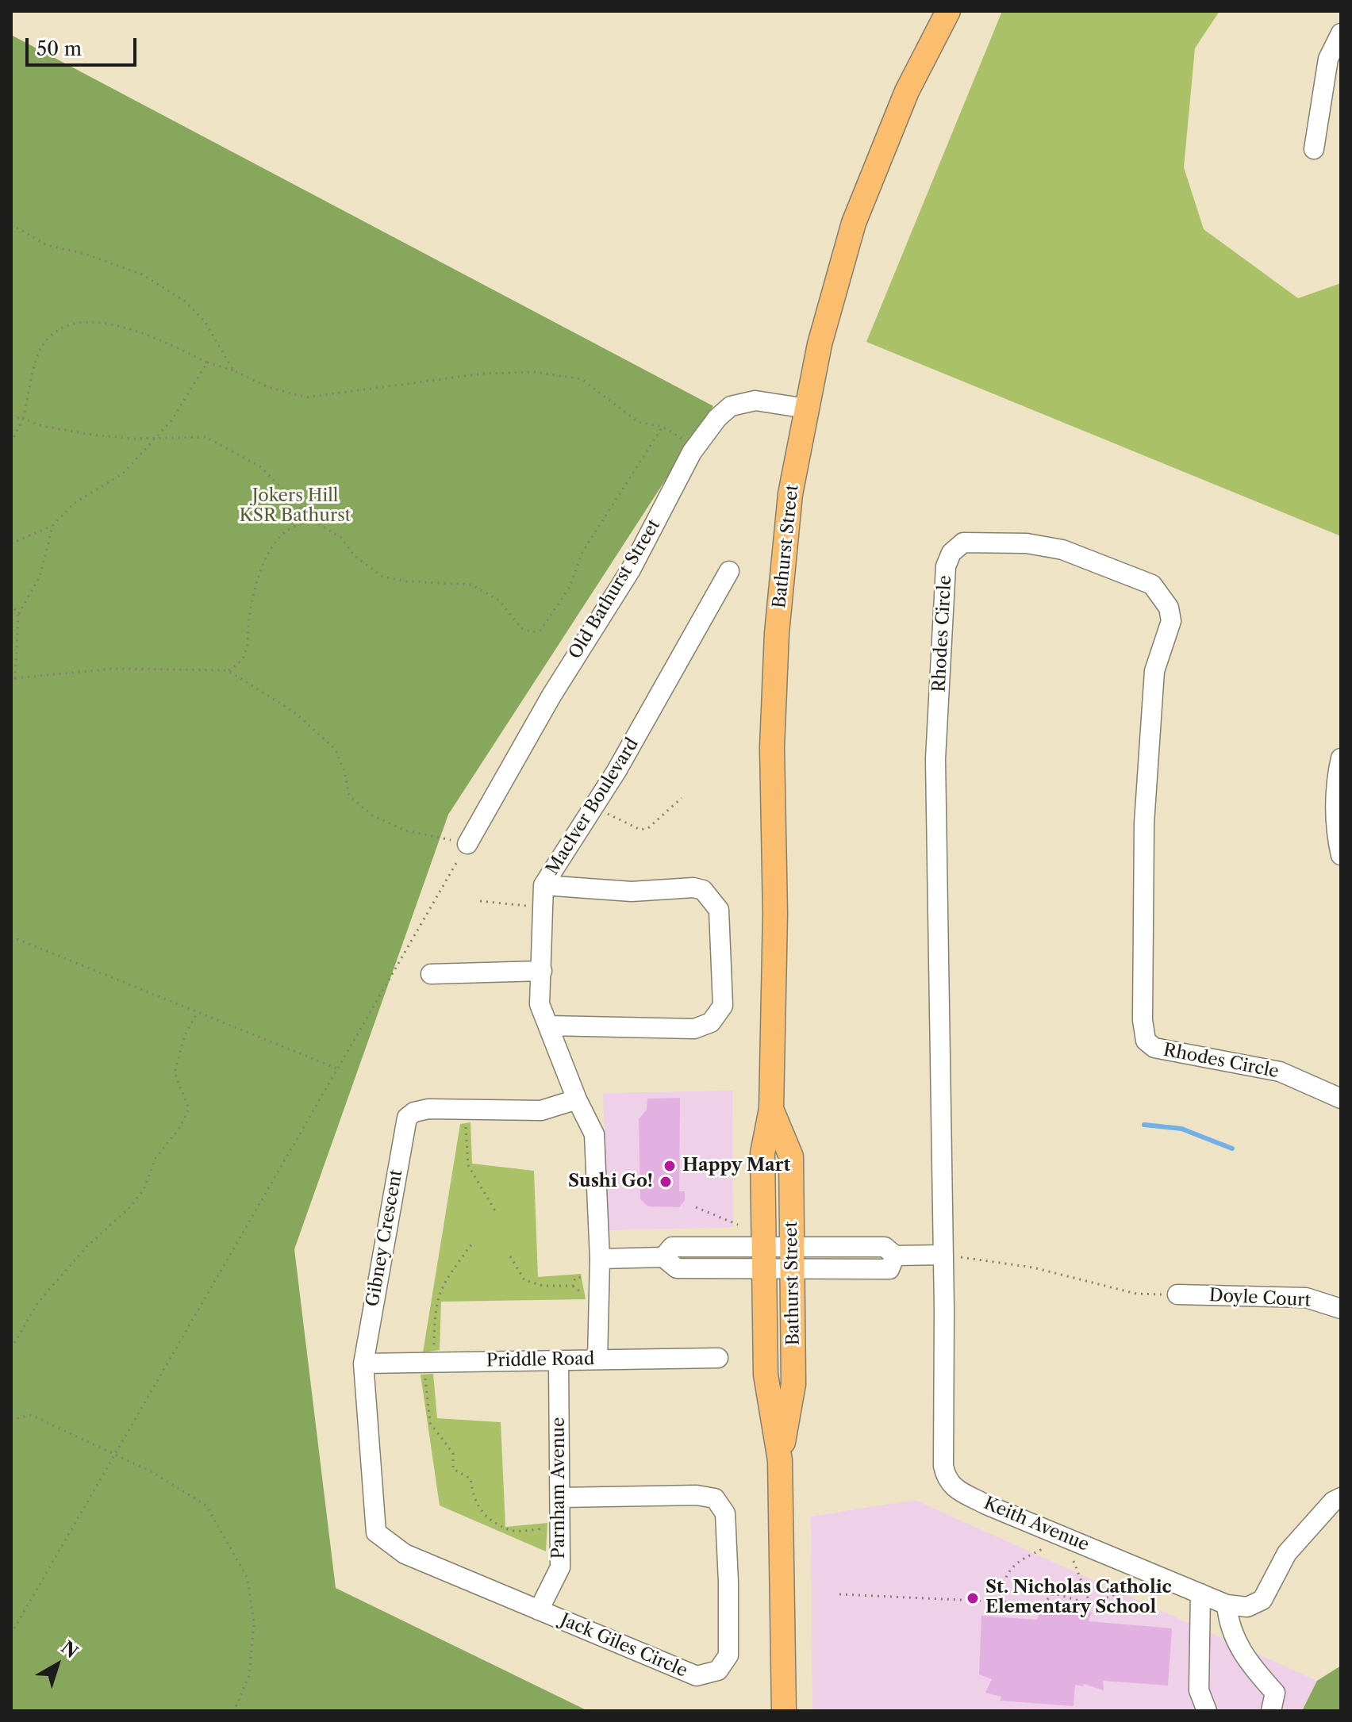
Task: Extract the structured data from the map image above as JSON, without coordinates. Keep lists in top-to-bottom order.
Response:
{
  "streets": {
    "main road": ["Bathurst Street"],
    "street": [
      "Old Bathurst Street",
      "Rhodes Circle",
      "MacIver Boulevard",
      "Gibney Crescent",
      "Doyle Court",
      "Priddle Road",
      "Parnham Avenue",
      "Keith Avenue",
      "Jack Giles Circle"
    ]
  },
  "crossings": [
    ["Bathurst Street", "Old Bathurst Street"],
    ["Rhodes Circle", "Keith Avenue"],
    ["MacIver Boulevard", "Gibney Crescent"],
    ["MacIver Boulevard", "Priddle Road"],
    ["Gibney Crescent", "Priddle Road"],
    ["Gibney Crescent", "Parnham Avenue"],
    ["Gibney Crescent", "Jack Giles Circle"],
    ["Priddle Road", "Parnham Avenue"],
    ["Parnham Avenue", "Jack Giles Circle"]
  ],
  "parks": ["Jokers Hill KSR Bathurst"],
  "places": ["Happy Mart", "Sushi Go!", "St. Nicholas Catholic Elementary School"],
  "scale_bar": "50 m",
  "north": "top right"
}
